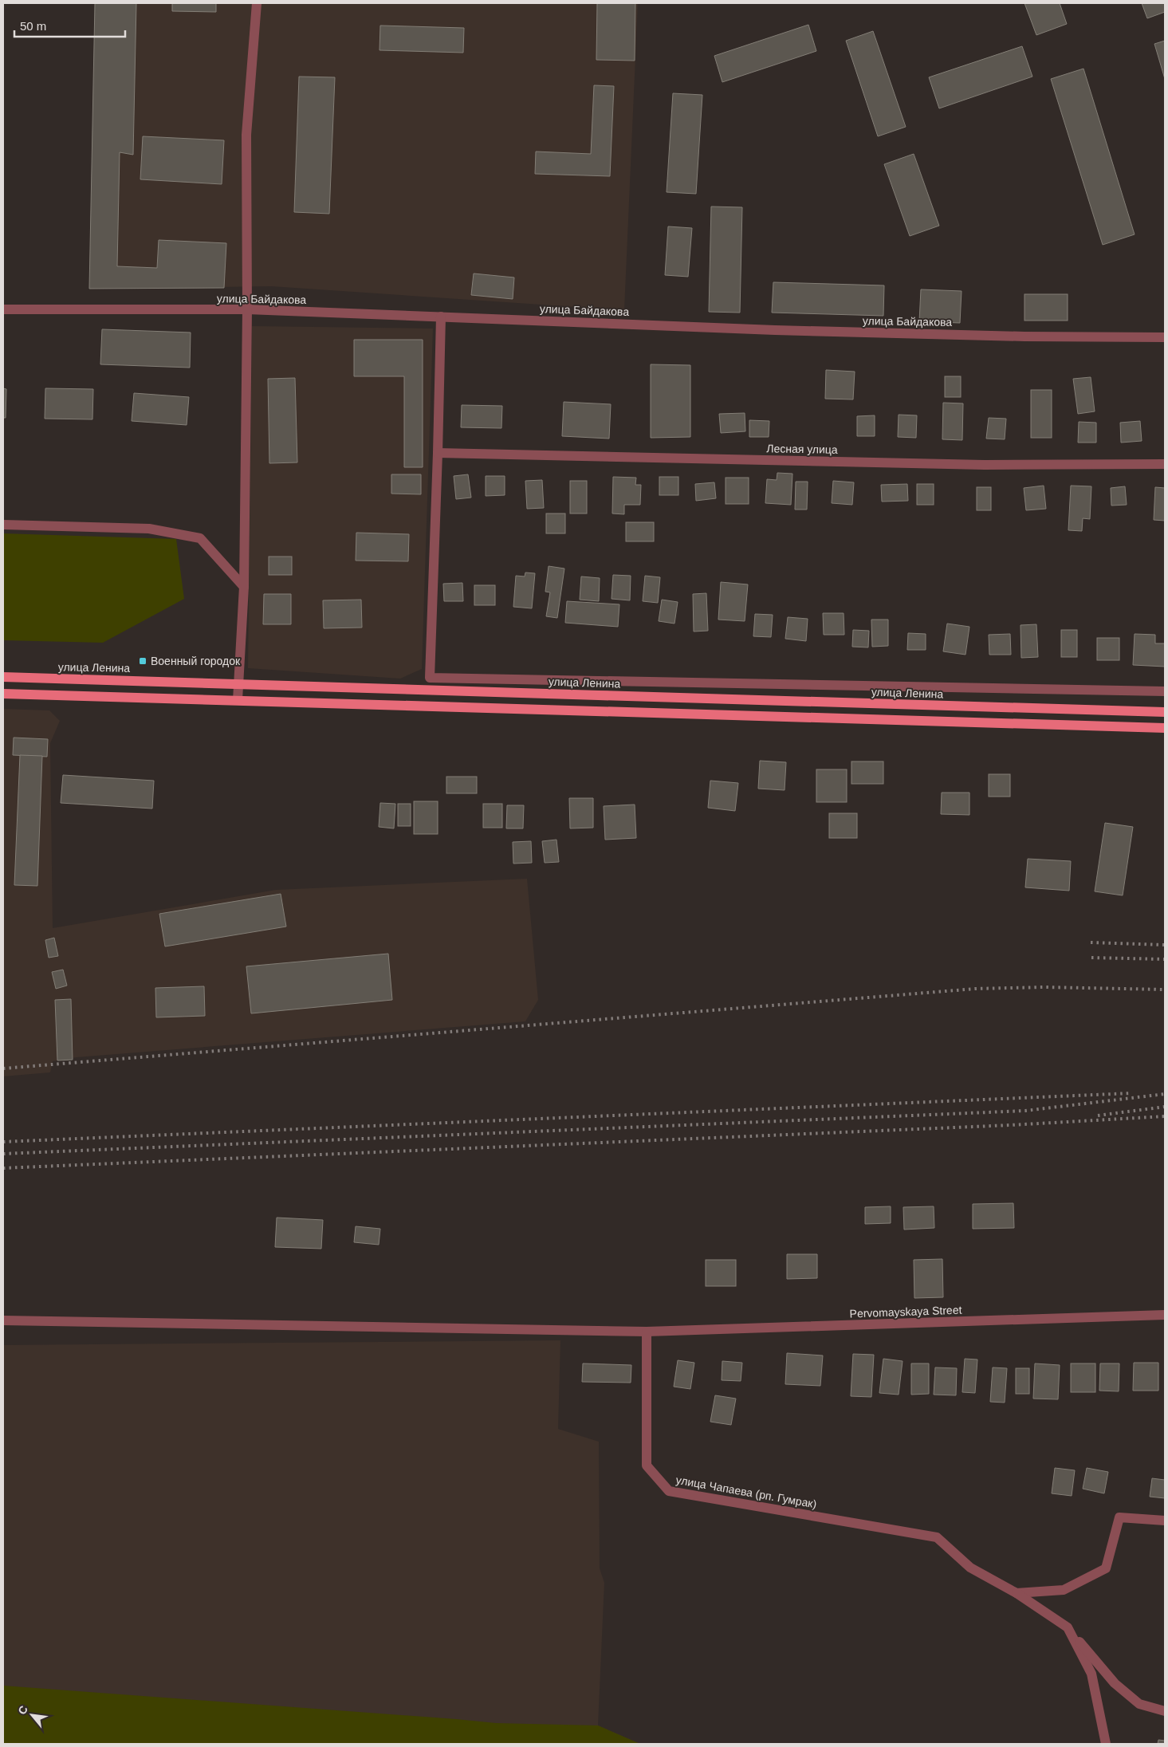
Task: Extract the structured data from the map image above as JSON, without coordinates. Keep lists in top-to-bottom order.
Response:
{
  "streets": {
    "main road": ["улица Ленина"],
    "street": [
      "улица Байдакова",
      "Лесная улица",
      "Pervomayskaya Street",
      "улица Чапаева (рп. Гумрак)"
    ]
  },
  "crossings": [
    ["Лесная улица", "улица Ленина"],
    ["Pervomayskaya Street", "улица Чапаева (рп. Гумрак)"]
  ],
  "places": {
    "transit": ["Военный городок"]
  },
  "scale_bar": "50 m",
  "north": "top left"
}
